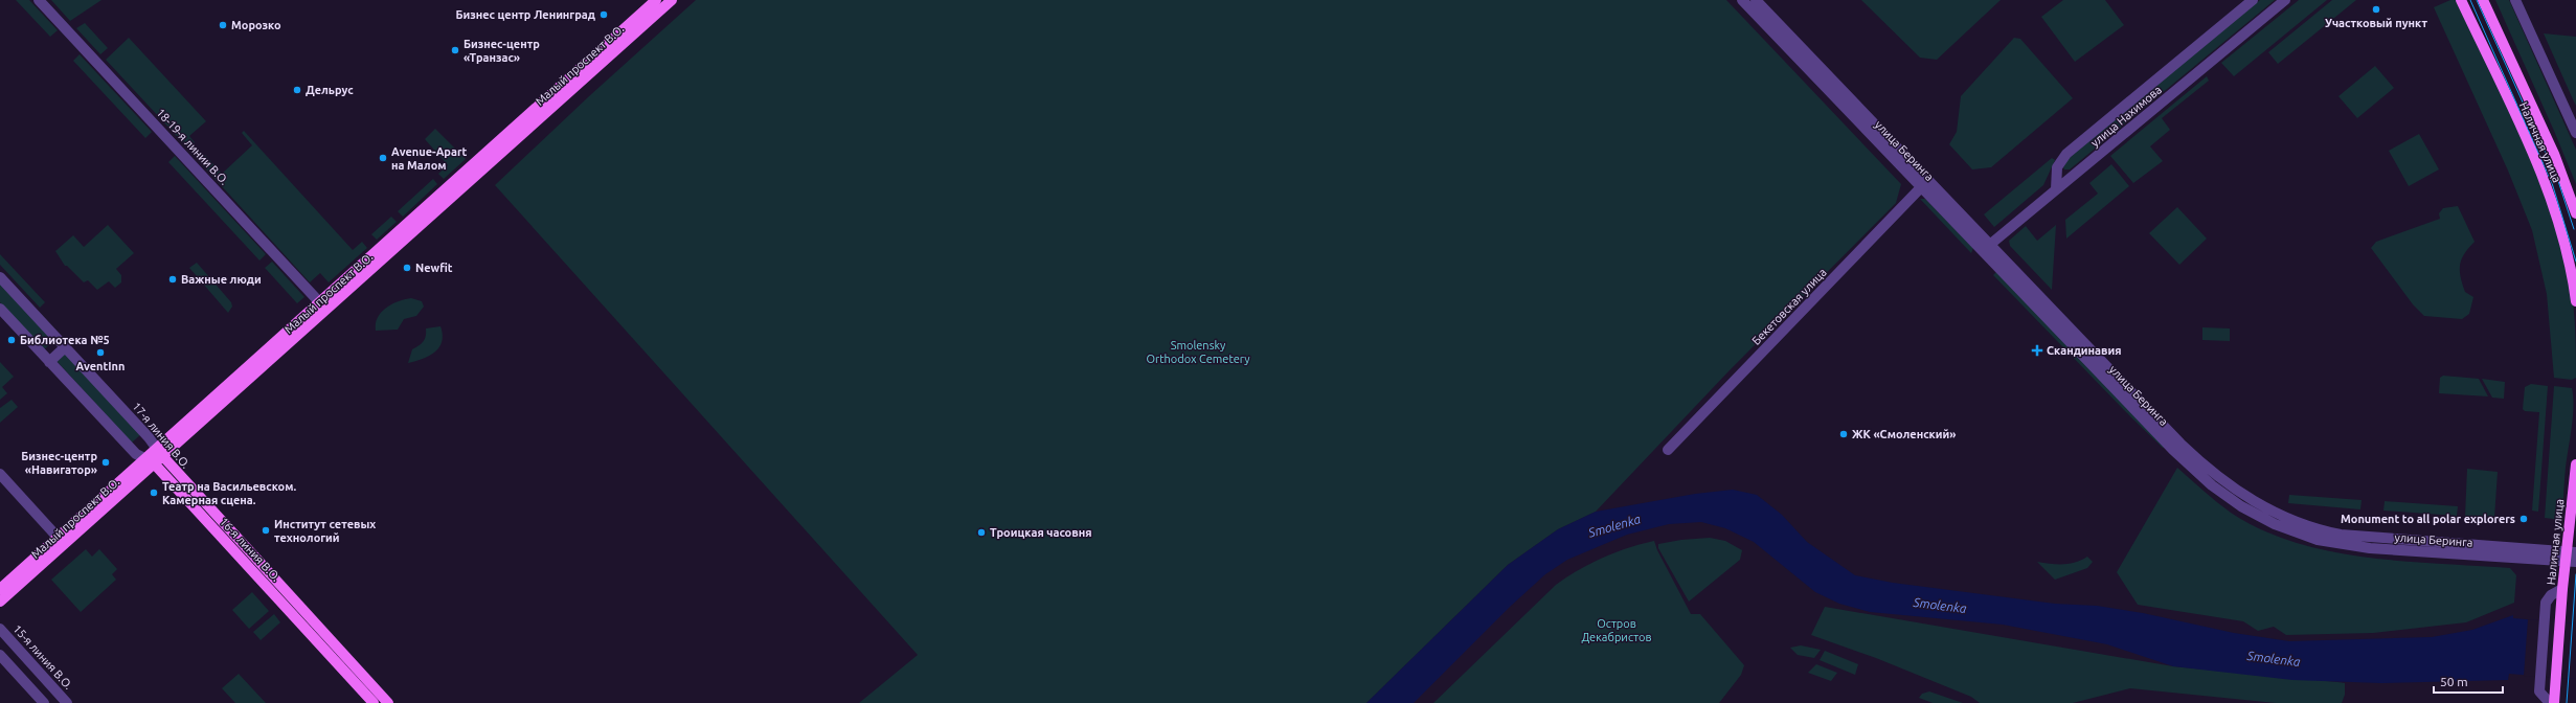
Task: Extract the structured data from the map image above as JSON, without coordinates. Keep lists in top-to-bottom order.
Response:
{
  "streets": {
    "main road": [
      "Малый проспект В.О.",
      "Наличная улица",
      "17-я линия В.О.",
      "16-я линия В.О."
    ],
    "street": [
      "улица Нахимова",
      "18-19-я линии В.О.",
      "улица Беринга",
      "Бекетовская улица",
      "15-я линия В.О."
    ]
  },
  "crossings": [
    ["Малый проспект В.О.", "18-19-я линии В.О."],
    ["Малый проспект В.О.", "17-я линия В.О."],
    ["Малый проспект В.О.", "16-я линия В.О."],
    ["улица Нахимова", "улица Беринга"],
    ["Наличная улица", "улица Беринга"],
    ["улица Беринга", "Бекетовская улица"],
    ["17-я линия В.О.", "16-я линия В.О."]
  ],
  "water": ["Smolenka"],
  "parks": ["Smolensky Orthodox Cemetery", "Остров Декабристов"],
  "places": {
    "other": [
      "Участковый пункт",
      "Бизнес центр Ленинград",
      "Морозко",
      "Бизнес-центр «Транзас»",
      "Дельрус",
      "Аvenue-Apart на Малом",
      "Newfit",
      "Важные люди",
      "Библиотека №5",
      "AventInn",
      "ЖК «Смоленский»",
      "Бизнес-центр «Навигатор»",
      "Театр на Васильевском. Камерная сцена.",
      "Monument to all polar explorers",
      "Институт сетевых технологий",
      "Троицкая часовня"
    ],
    "health": ["Скандинавия"]
  },
  "scale_bar": "50 m"
}
